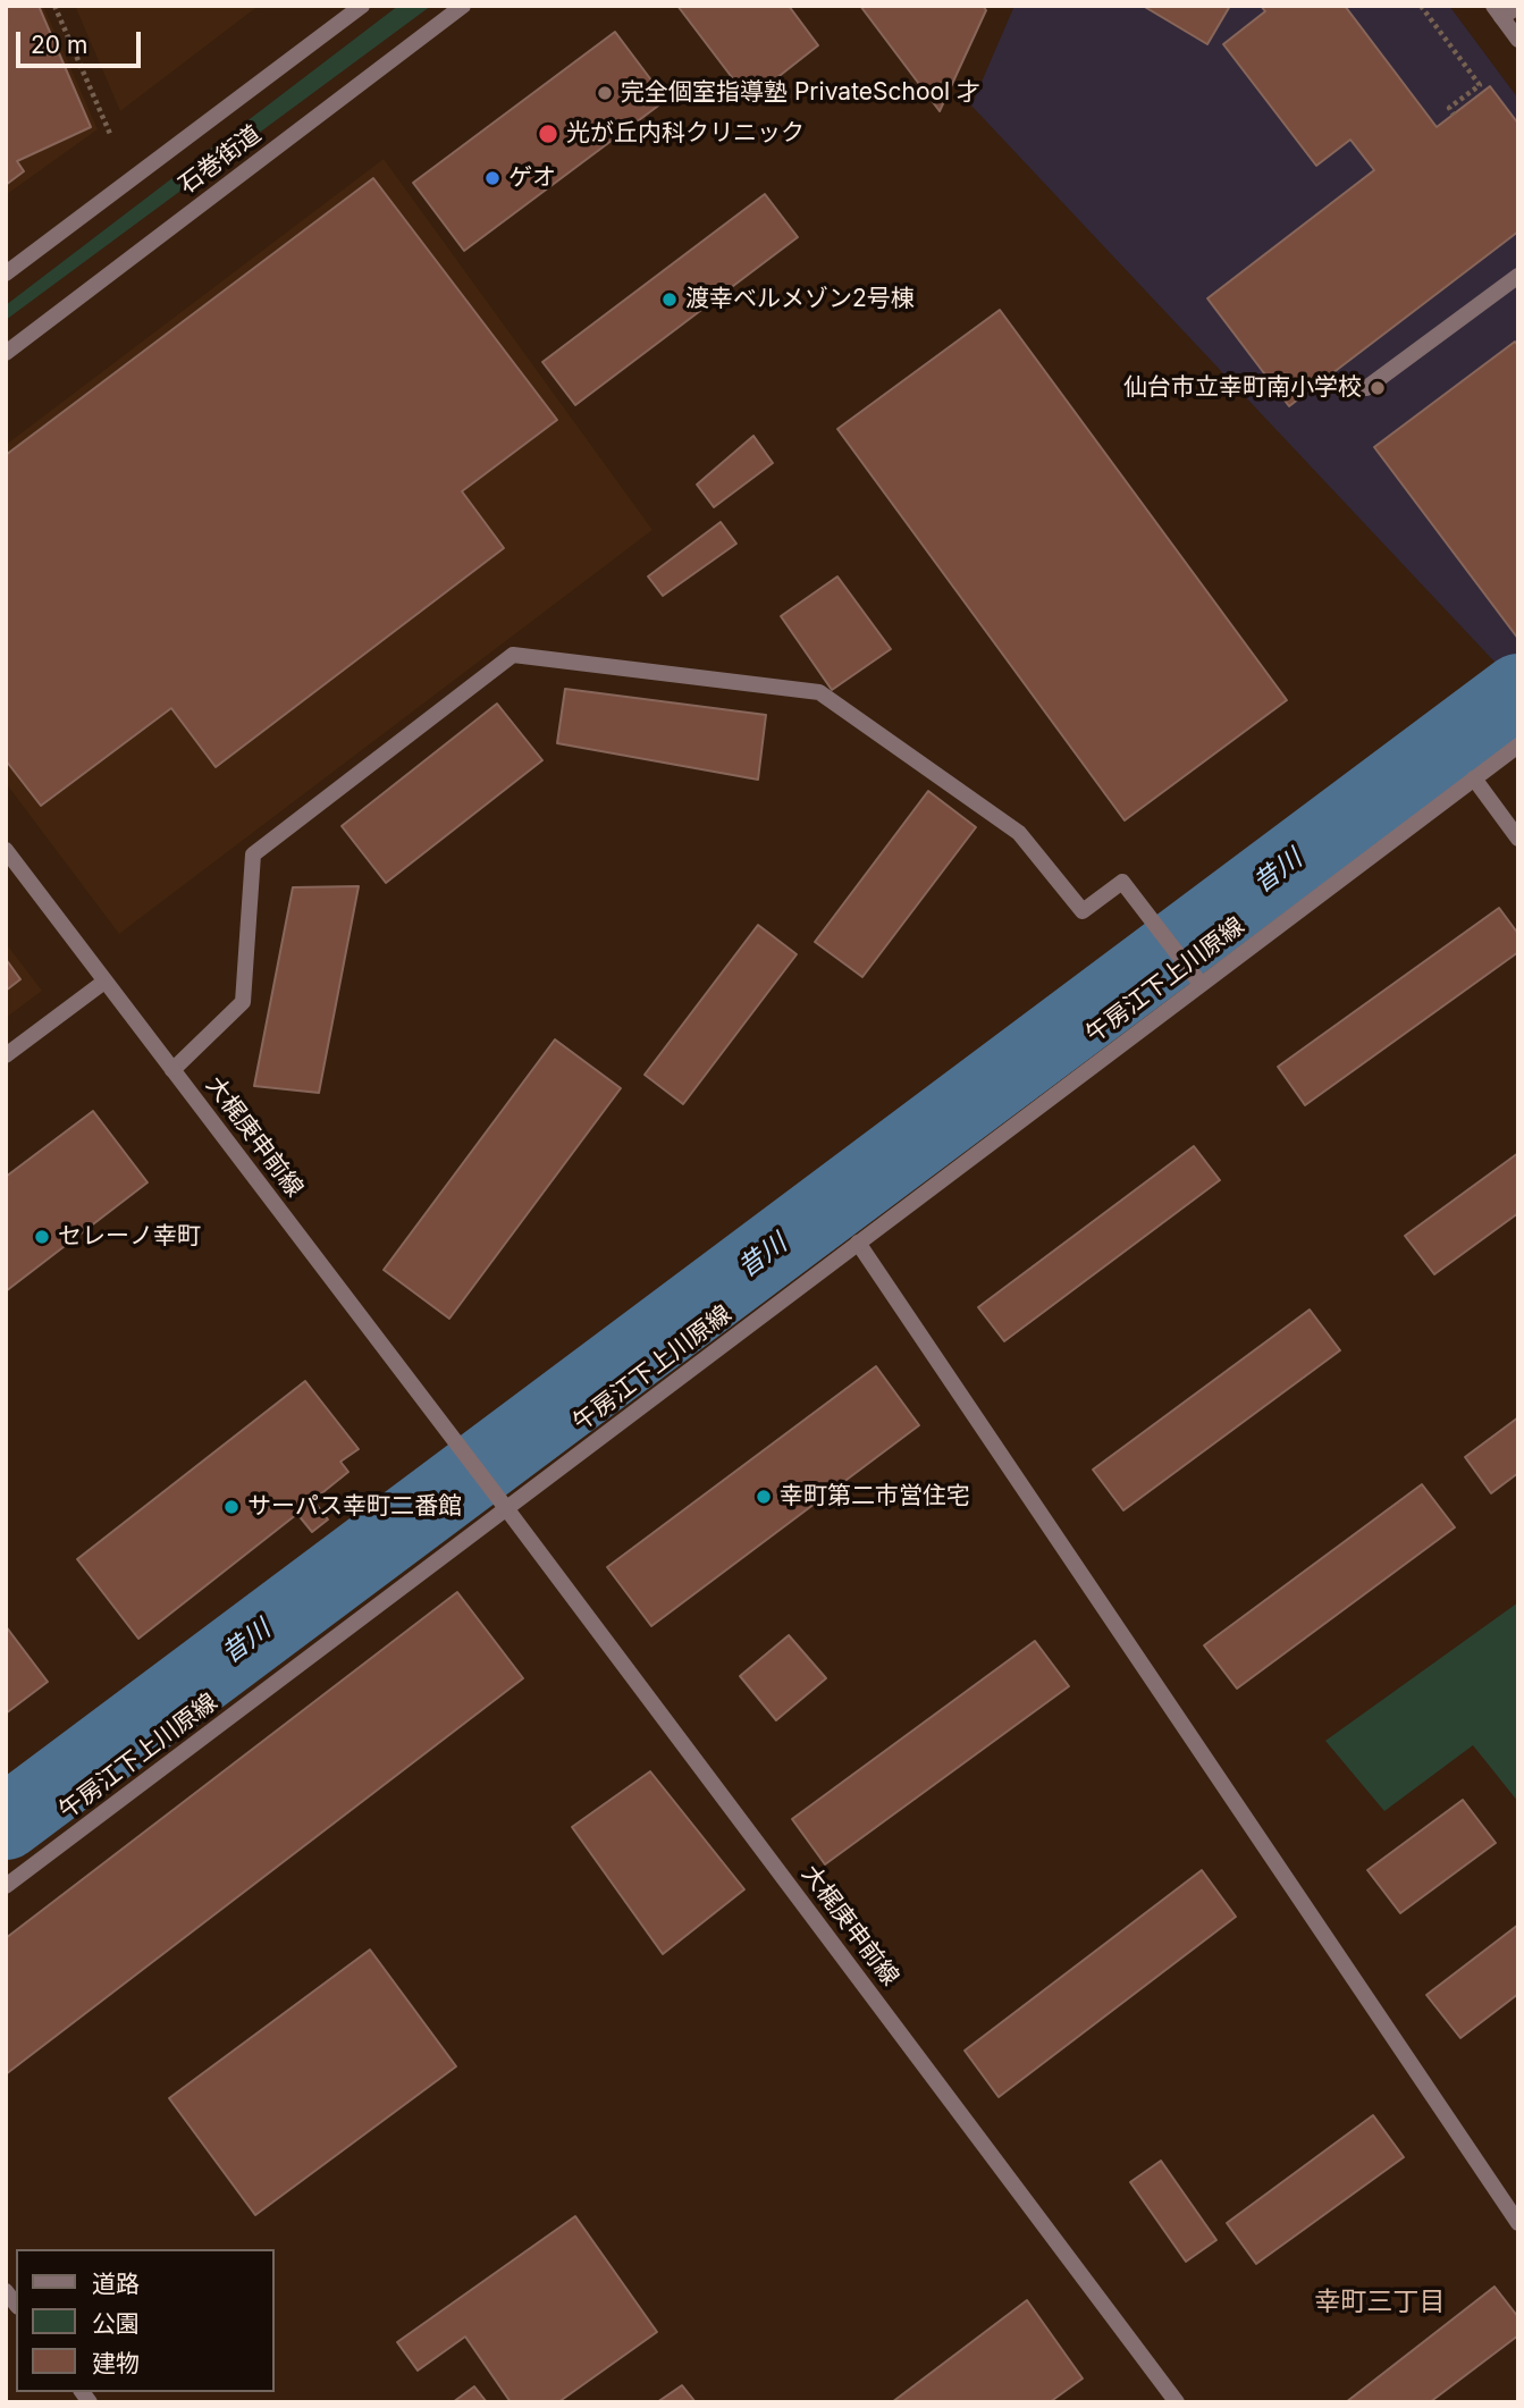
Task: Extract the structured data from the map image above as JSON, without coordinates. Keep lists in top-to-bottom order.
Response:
{
  "streets": {
    "street": ["石巻街道", "午房江下上川原線", "大梶庚申前線"]
  },
  "crossings": [
    ["午房江下上川原線", "大梶庚申前線"]
  ],
  "districts": ["幸町三丁目"],
  "water": ["昔川"],
  "places": [
    "完全個室指導塾 PrivateSchool 才",
    "光が丘内科クリニック",
    "ゲオ",
    "渡幸ベルメゾン2号棟",
    "仙台市立幸町南小学校",
    "セレーノ幸町",
    "幸町第二市営住宅",
    "サーパス幸町二番館"
  ],
  "legend": ["道路", "公園", "建物"],
  "scale_bar": "20 m"
}
